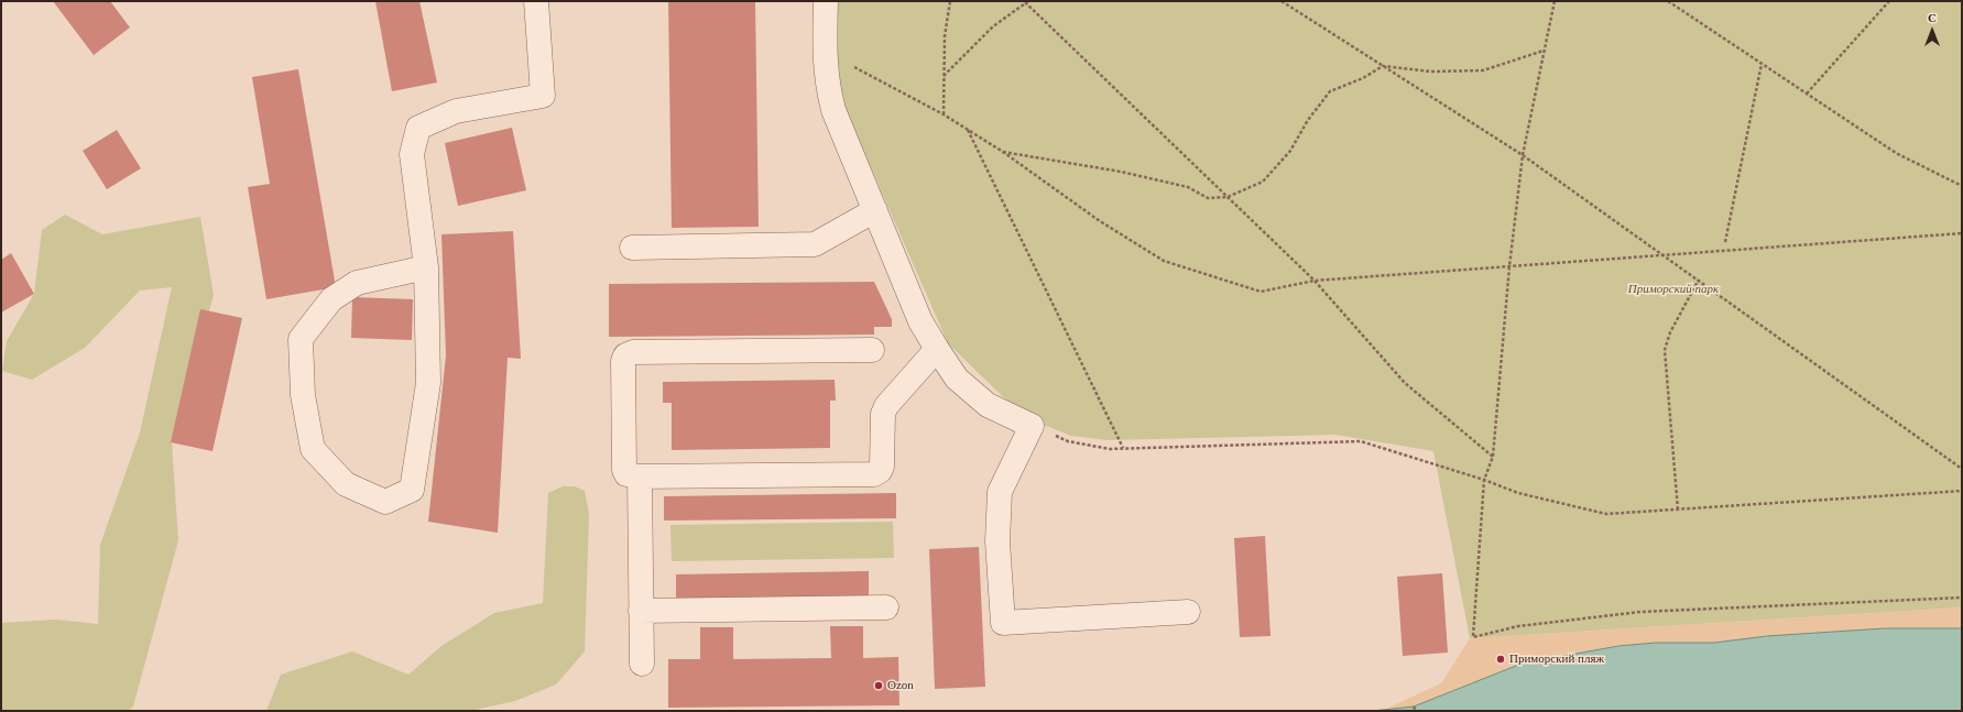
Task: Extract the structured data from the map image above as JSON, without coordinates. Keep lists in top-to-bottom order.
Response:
{
  "parks": ["Приморский парк"],
  "places": ["Приморский пляж", "Ozon"],
  "north": "top"
}
